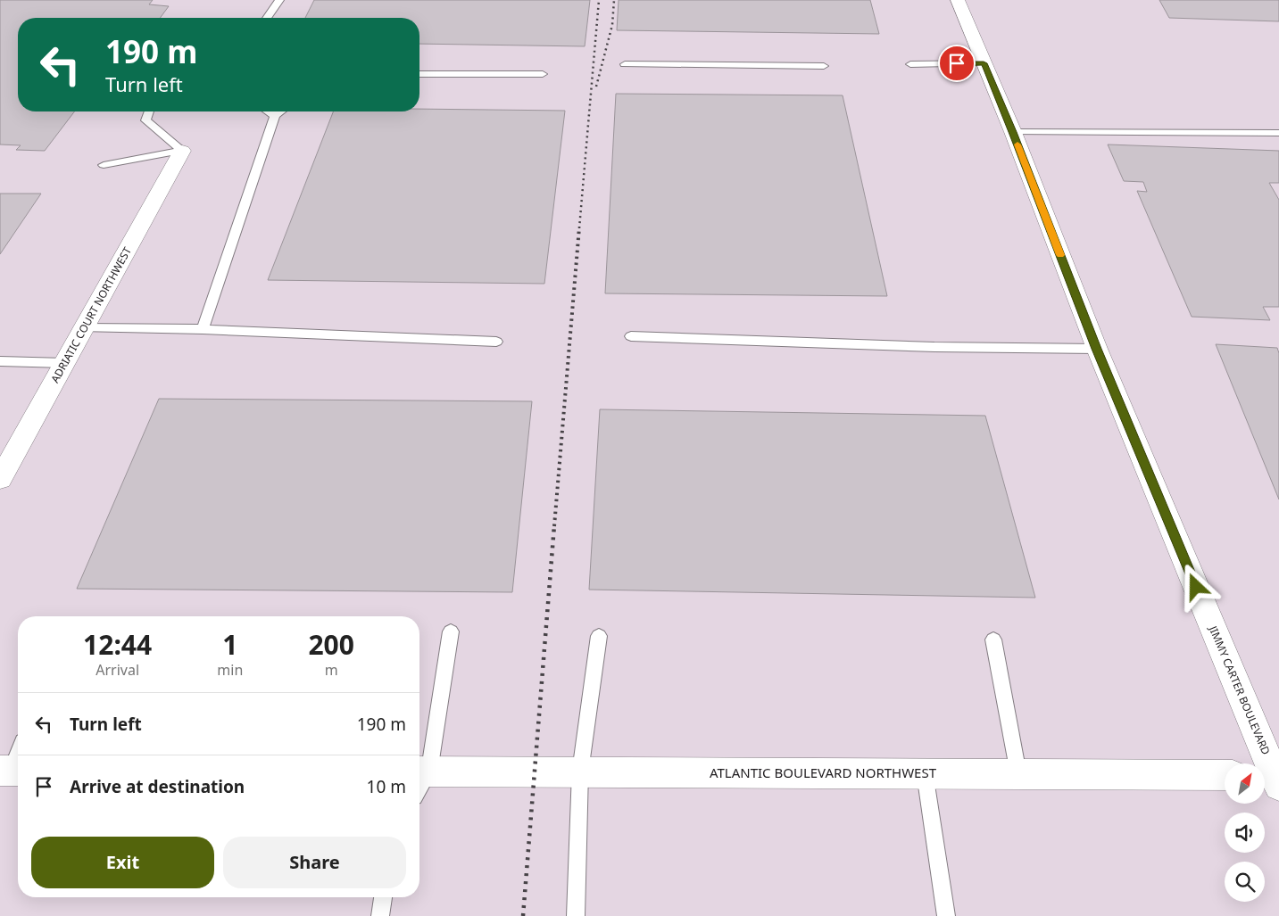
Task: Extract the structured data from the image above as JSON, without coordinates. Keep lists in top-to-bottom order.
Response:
{
  "streets": {
    "main road": ["ADRIATIC COURT NORTHWEST", "JIMMY CARTER BOULEVARD", "ATLANTIC BOULEVARD NORTHWEST"]
  },
  "north": "top right",
  "page": {
    "turn": ["190 m", "Turn left"],
    "eta": [
      "12:44",
      "Arrival",
      "1",
      "min",
      "200",
      "m"
    ],
    "list": [
      {
        "name": "Turn left",
        "value": "190 m"
      },
      {
        "name": "Arrive at destination",
        "value": "10 m"
      }
    ],
    "buttons": ["Exit", "Share"]
  }
}
